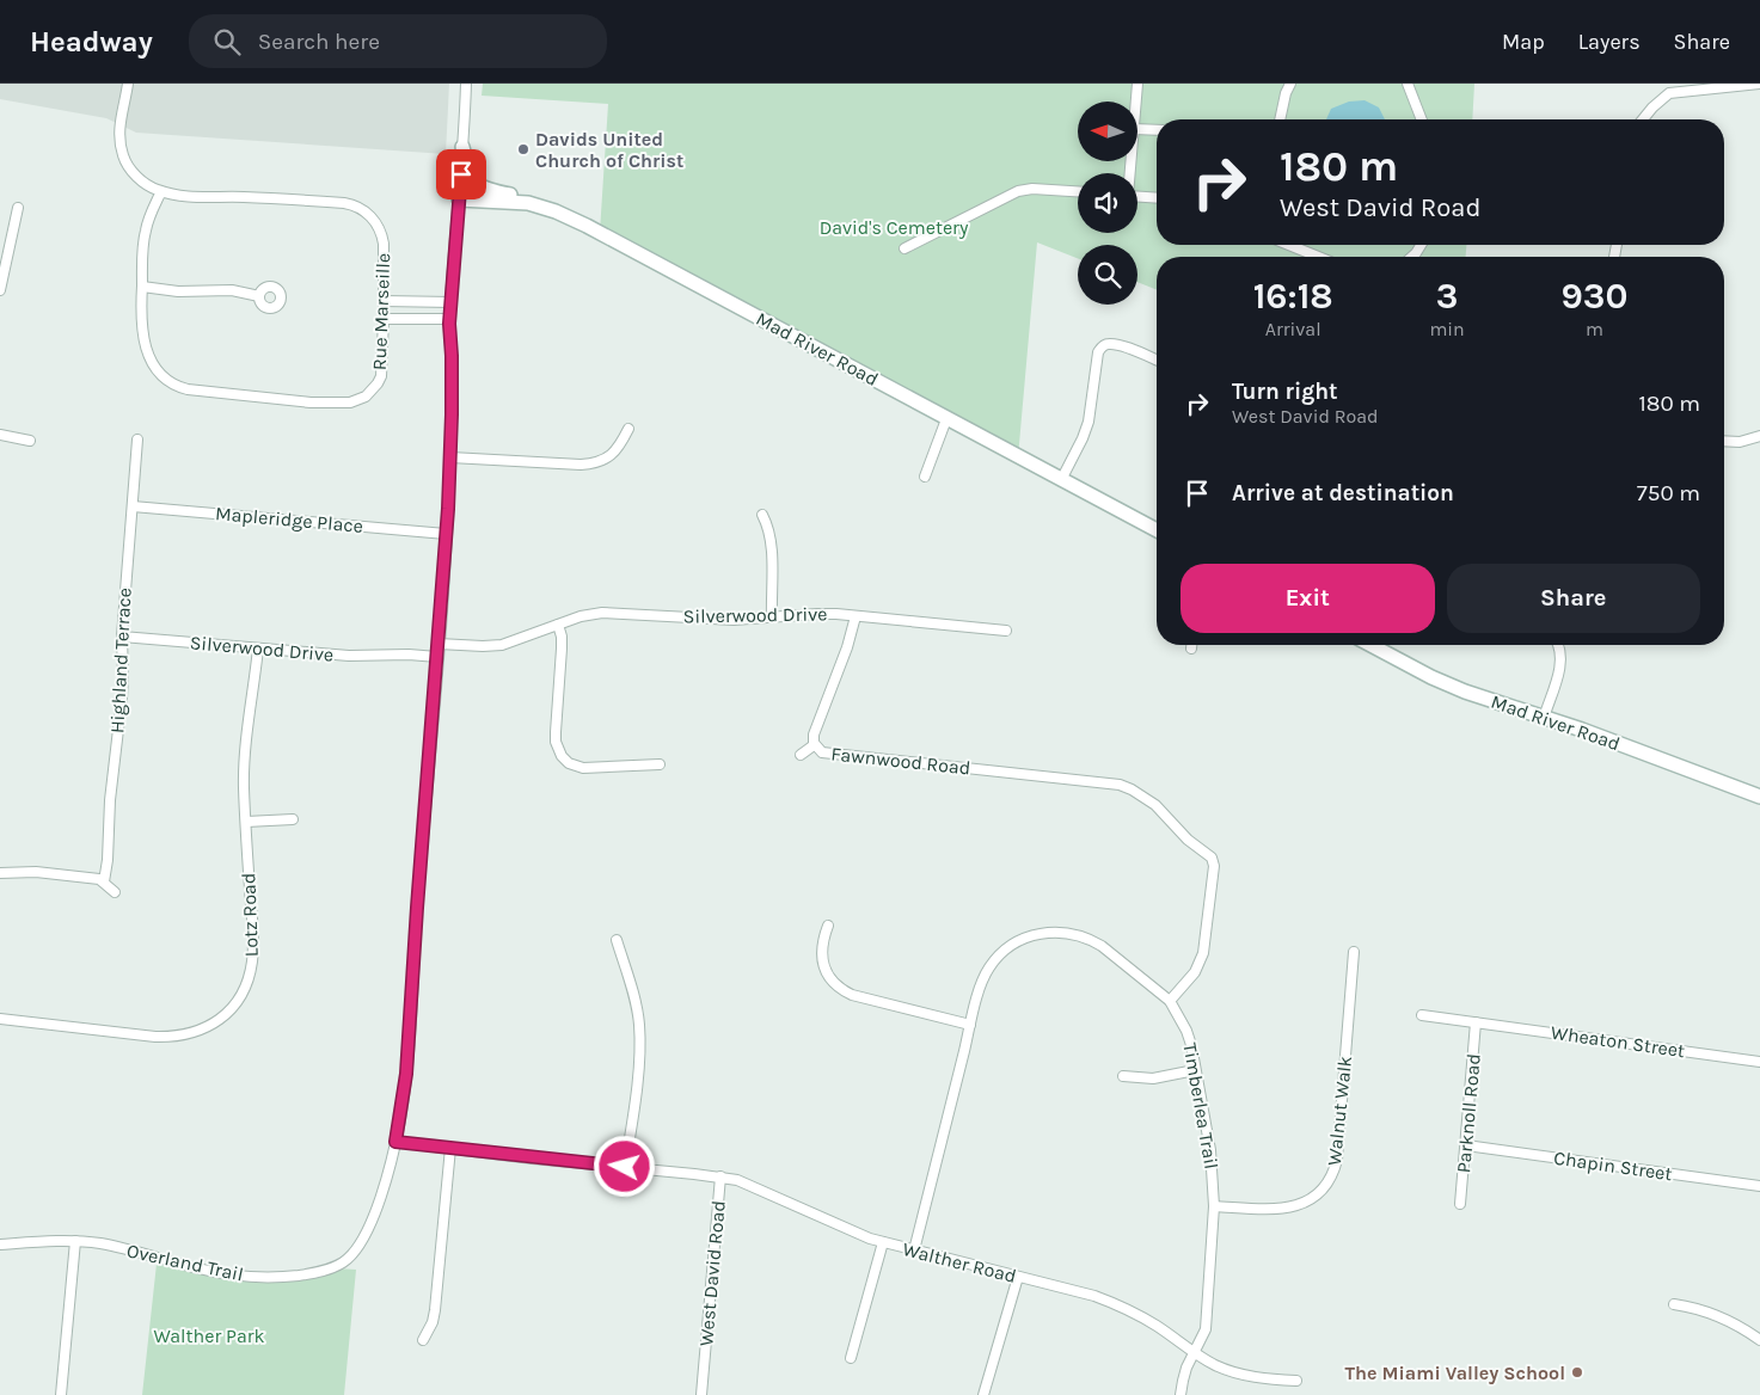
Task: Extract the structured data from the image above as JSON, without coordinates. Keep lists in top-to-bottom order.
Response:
{
  "streets": {
    "street": [
      "Rue Marseille",
      "Mad River Road",
      "Mapleridge Place",
      "Silverwood Drive",
      "Highland Terrace",
      "Fawnwood Road",
      "Lotz Road",
      "Wheaton Street",
      "Timberlea Trail",
      "Walnut Walk",
      "Parknoll Road",
      "Chapin Street",
      "Overland Trail",
      "Walther Road",
      "West David Road"
    ]
  },
  "crossings": [
    ["Mapleridge Place", "Highland Terrace"],
    ["Silverwood Drive", "Highland Terrace"],
    ["Silverwood Drive", "Fawnwood Road"],
    ["Silverwood Drive", "Lotz Road"],
    ["Fawnwood Road", "Timberlea Trail"],
    ["Wheaton Street", "Parknoll Road"],
    ["Timberlea Trail", "Walnut Walk"],
    ["Timberlea Trail", "Walther Road"],
    ["Parknoll Road", "Chapin Street"],
    ["Overland Trail", "West David Road"],
    ["Walther Road", "West David Road"]
  ],
  "parks": ["David's Cemetery", "Walther Park"],
  "places": ["Davids United Church of Christ", "The Miami Valley School"],
  "north": "left",
  "page": {
    "header": "Headway",
    "search": "Search here",
    "nav": ["Map", "Layers", "Share"],
    "turn": ["180 m", "West David Road"],
    "eta": [
      "16:18",
      "Arrival",
      "3",
      "min",
      "930",
      "m"
    ],
    "list": [
      {
        "name": "Turn right",
        "note": "West David Road",
        "value": "180 m"
      },
      {
        "name": "Arrive at destination",
        "value": "750 m"
      }
    ],
    "buttons": ["Exit", "Share"]
  }
}
